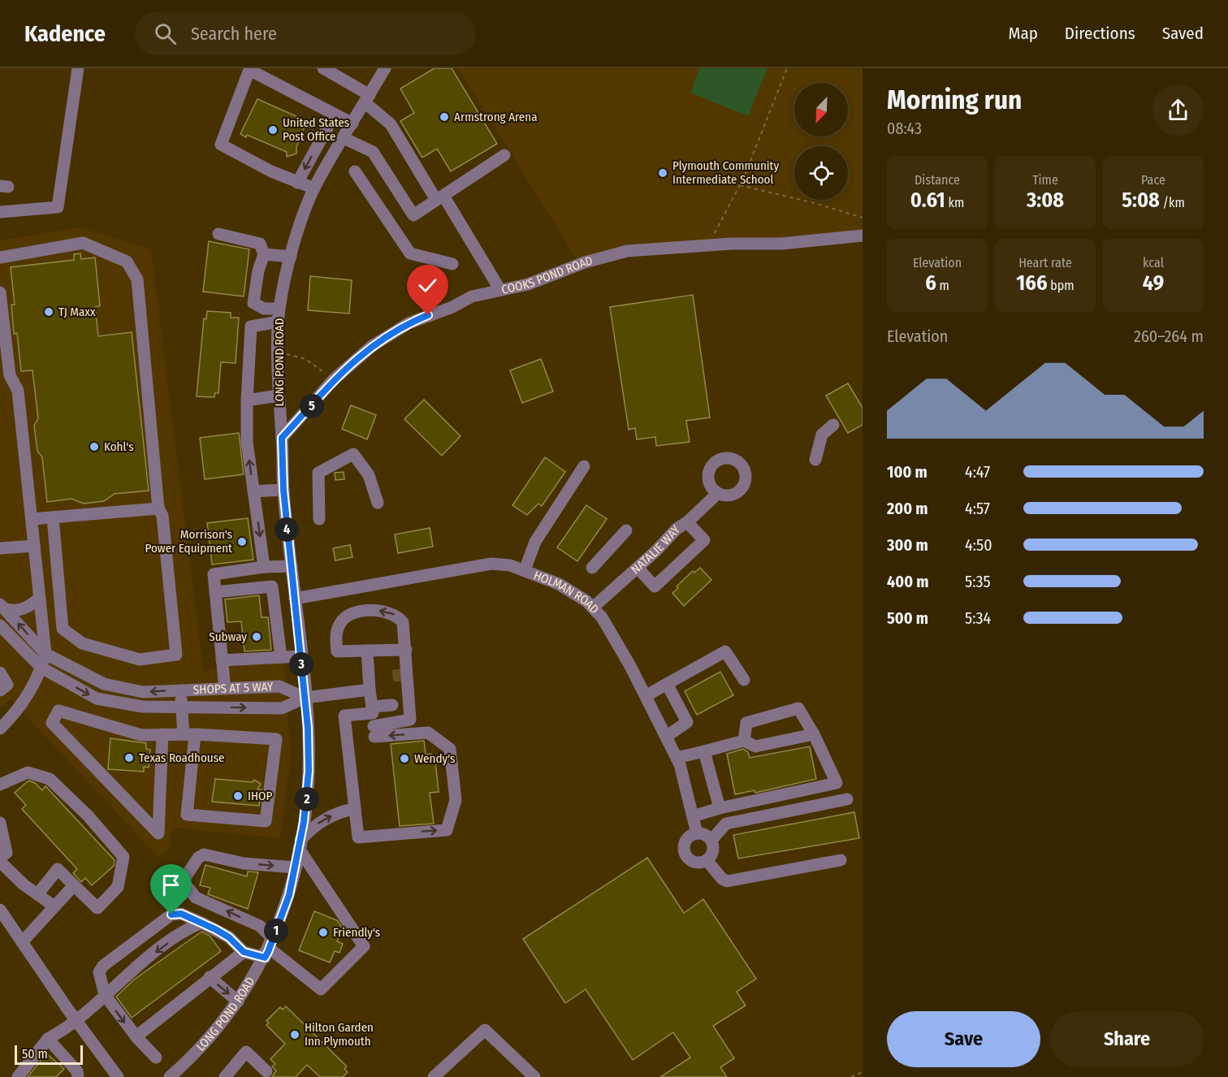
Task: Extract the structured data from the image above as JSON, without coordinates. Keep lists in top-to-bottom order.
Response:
{
  "streets": {
    "street": [
      "COOKS POND ROAD",
      "LONG POND ROAD",
      "NATALIE WAY",
      "HOLMAN ROAD",
      "SHOPS AT 5 WAY"
    ]
  },
  "crossings": [
    ["COOKS POND ROAD", "LONG POND ROAD"],
    ["LONG POND ROAD", "HOLMAN ROAD"],
    ["LONG POND ROAD", "SHOPS AT 5 WAY"],
    ["NATALIE WAY", "HOLMAN ROAD"]
  ],
  "places": [
    "Armstrong Arena",
    "United States Post Office",
    "Plymouth Community Intermediate School",
    "TJ Maxx",
    "Kohl's",
    "Morrison's Power Equipment",
    "Subway",
    "Texas Roadhouse",
    "Wendy's",
    "IHOP",
    "Friendly's",
    "Hilton Garden Inn Plymouth"
  ],
  "scale_bar": "50 m",
  "north": "bottom left",
  "page": {
    "header": "Kadence",
    "search": "Search here",
    "nav": ["Map", "Directions", "Saved"],
    "heading": ["Morning run", "08:43"],
    "stats": [
      ["Distance", "0.61 km"],
      ["Time", "3:08"],
      ["Pace", "5:08 /km"],
      ["Elevation", "6 m"],
      ["Heart rate", "166 bpm"],
      ["kcal", "49"]
    ],
    "chart": ["Elevation", "260–264 m"],
    "pins": [
      "5",
      "4",
      "3",
      "2",
      "1"
    ],
    "list": [
      {
        "name": "100 m",
        "note": "4:47"
      },
      {
        "name": "200 m",
        "note": "4:57"
      },
      {
        "name": "300 m",
        "note": "4:50"
      },
      {
        "name": "400 m",
        "note": "5:35"
      },
      {
        "name": "500 m",
        "note": "5:34"
      }
    ],
    "buttons": ["Save", "Share"],
    "scale": "50 m"
  }
}
